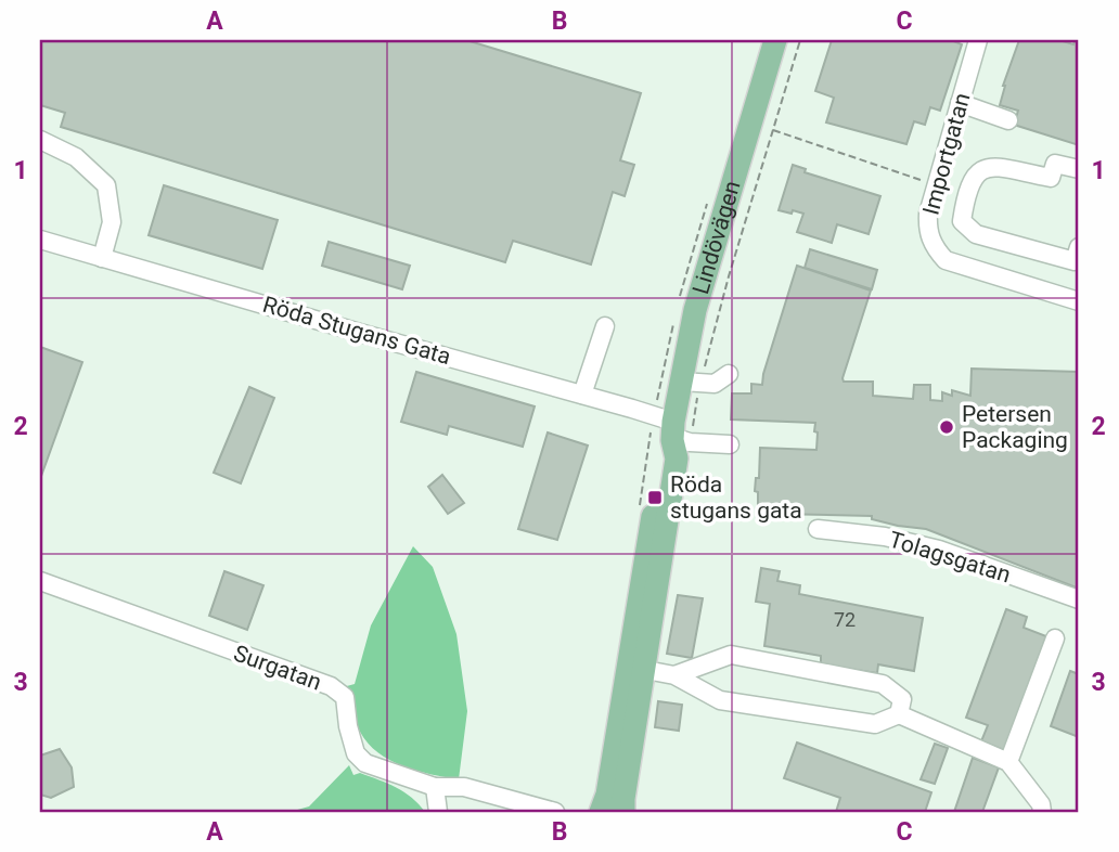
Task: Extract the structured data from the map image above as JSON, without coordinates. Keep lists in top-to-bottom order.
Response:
{
  "streets": {
    "main road": ["Lindövägen"],
    "street": [
      "Importgatan",
      "Röda Stugans Gata",
      "Tolagsgatan",
      "Surgatan"
    ]
  },
  "crossings": [
    ["Lindövägen", "Röda Stugans Gata"]
  ],
  "places": {
    "other": ["Petersen Packaging"],
    "transit": ["Röda stugans gata"]
  },
  "house_numbers": ["72"],
  "grid": {
    "columns": ["A", "B", "C"],
    "rows": ["1", "2", "3"]
  }
}
